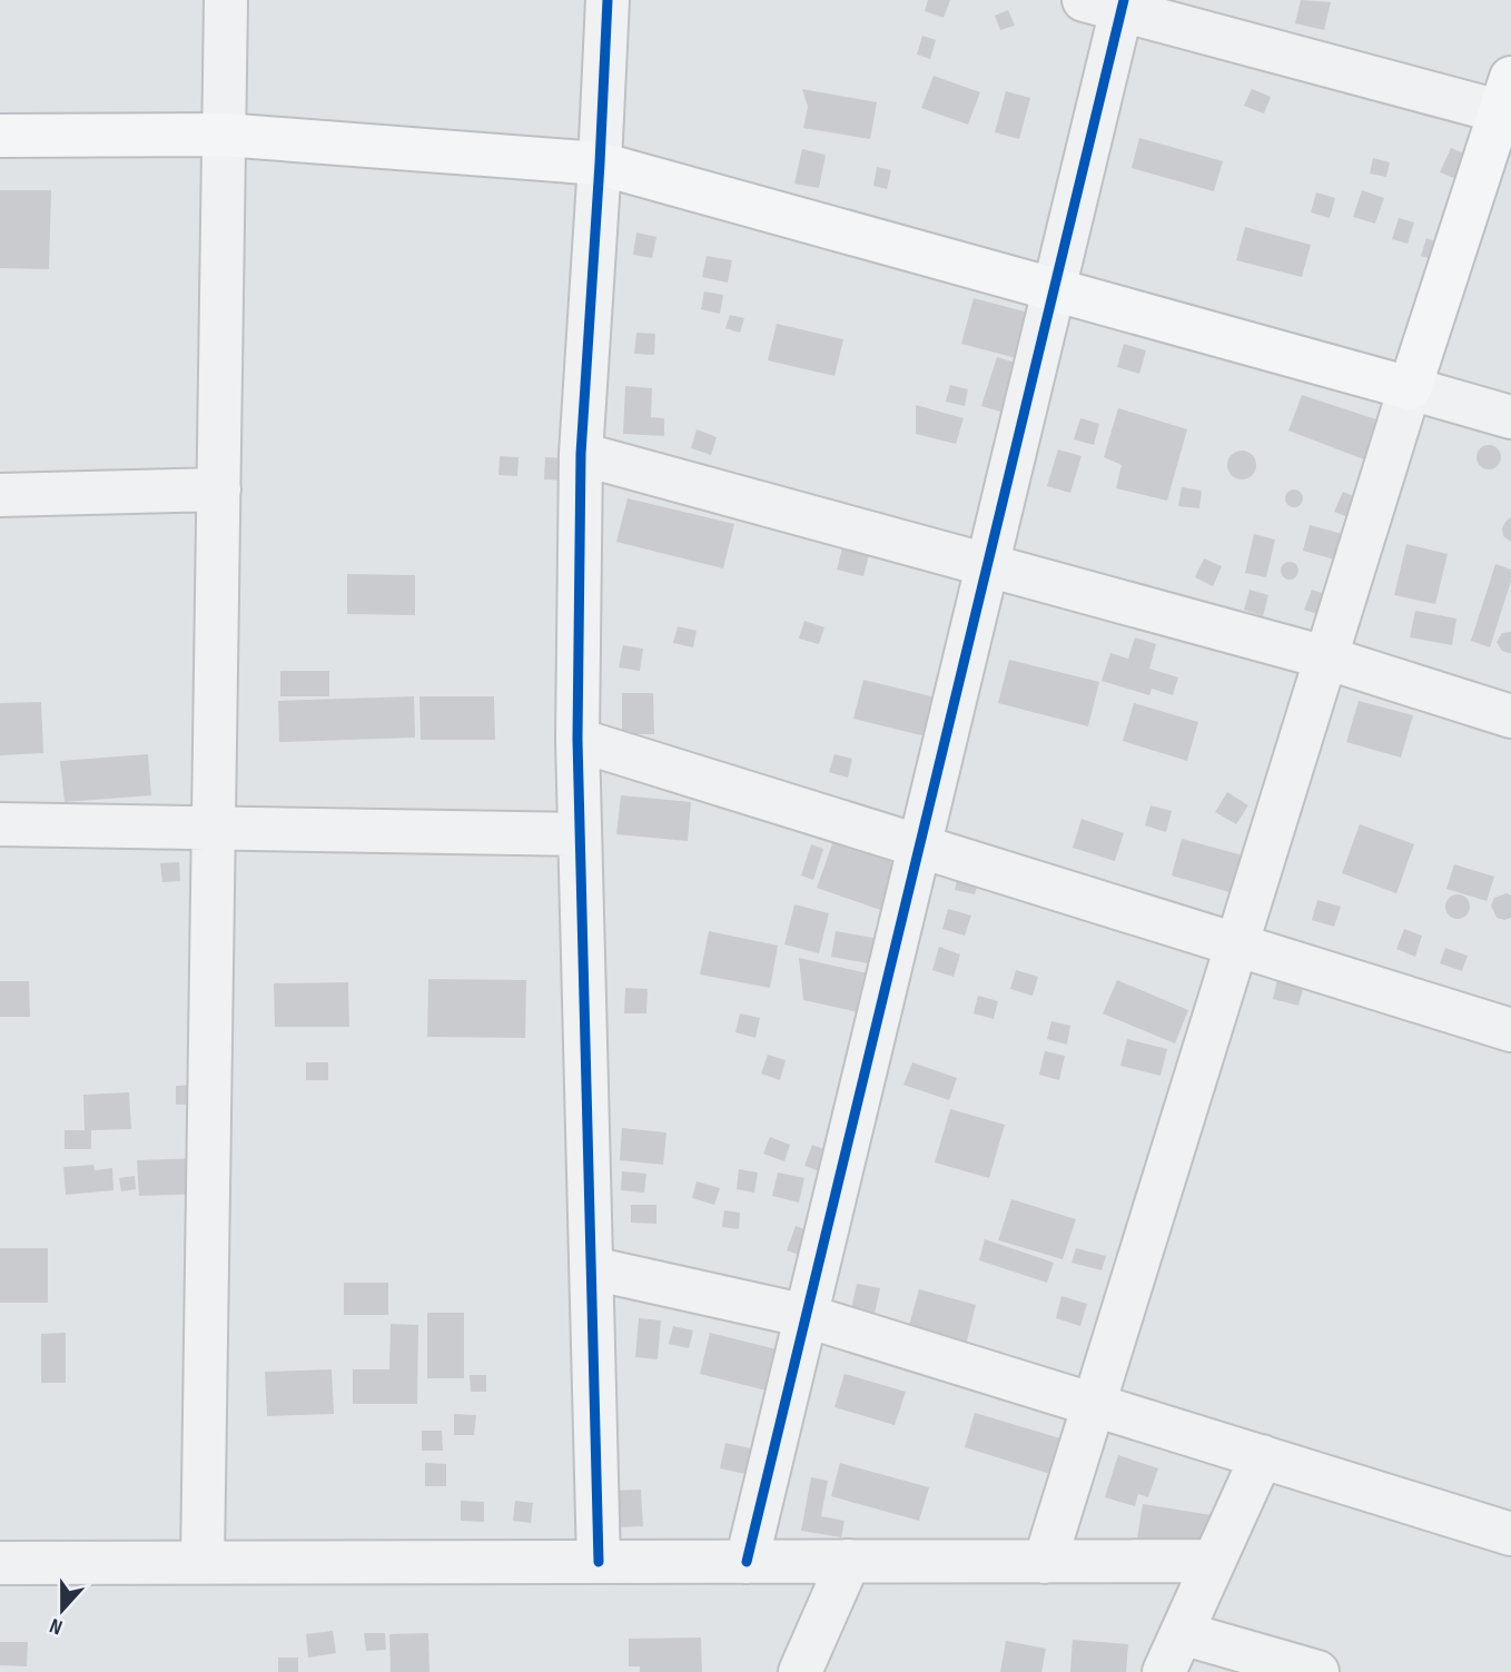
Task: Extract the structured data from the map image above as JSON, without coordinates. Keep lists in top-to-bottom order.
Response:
{
  "north": "bottom"
}
